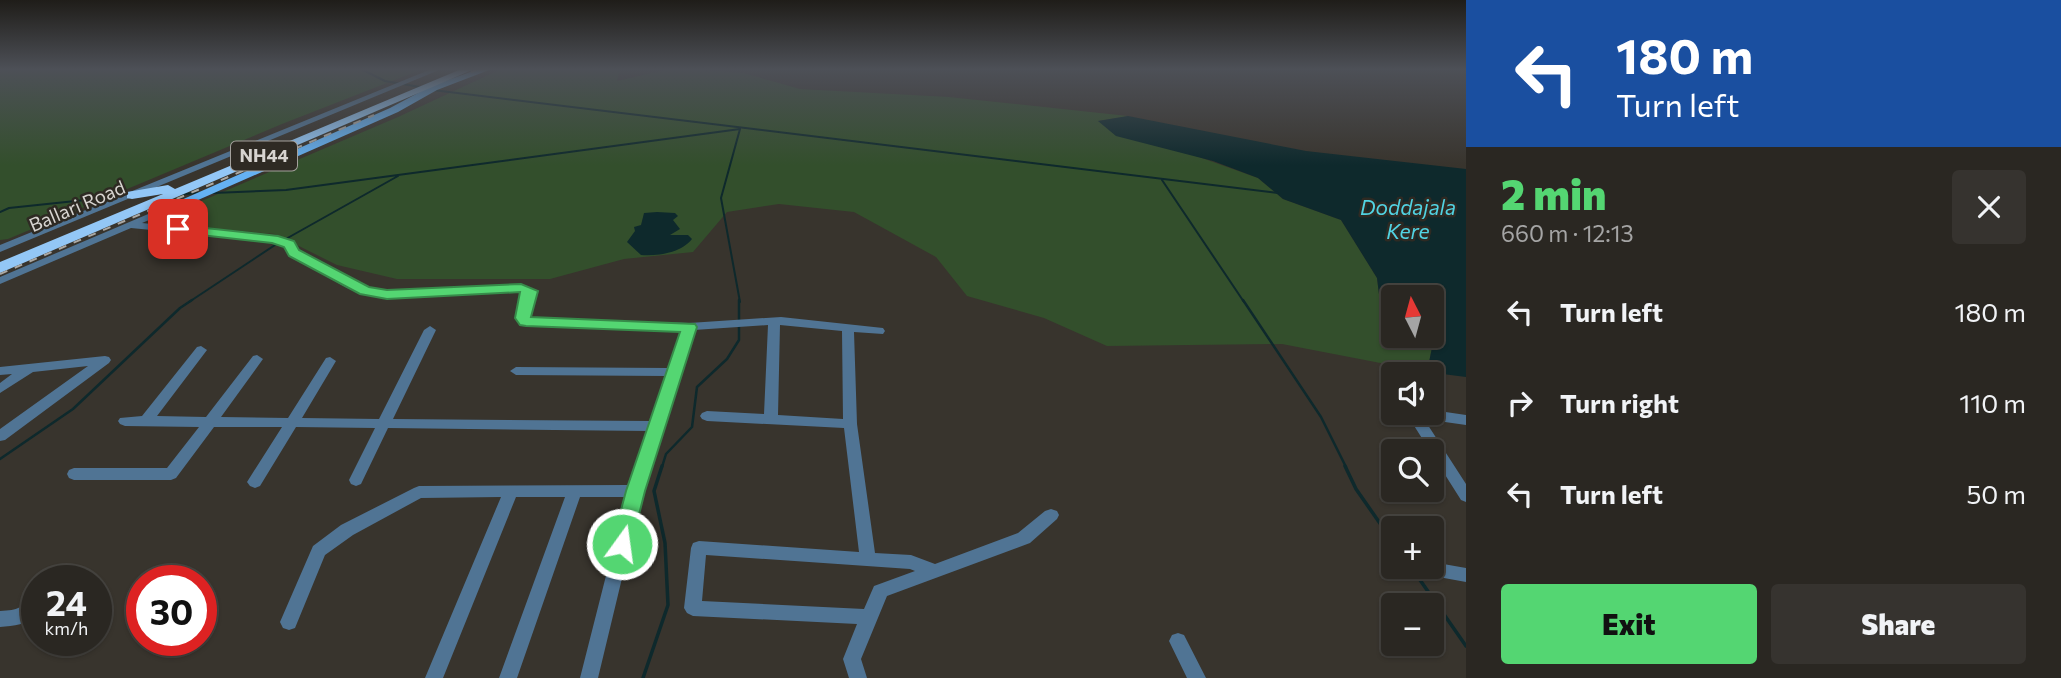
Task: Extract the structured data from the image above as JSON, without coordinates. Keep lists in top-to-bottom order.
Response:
{
  "streets": {
    "highway": ["NH44", "Ballari Road"]
  },
  "crossings": [
    ["NH44", "Ballari Road"]
  ],
  "water": ["Doddajala Kere"],
  "north": "top",
  "page": {
    "turn": ["180 m", "Turn left"],
    "heading": ["2 min", "660 m · 12:13"],
    "list": [
      {
        "name": "Turn left",
        "value": "180 m"
      },
      {
        "name": "Turn right",
        "value": "110 m"
      },
      {
        "name": "Turn left",
        "value": "50 m"
      }
    ],
    "map_buttons": ["+", "−"],
    "speed": "24 km/h",
    "limit": "30",
    "buttons": ["Exit", "Share"]
  }
}
